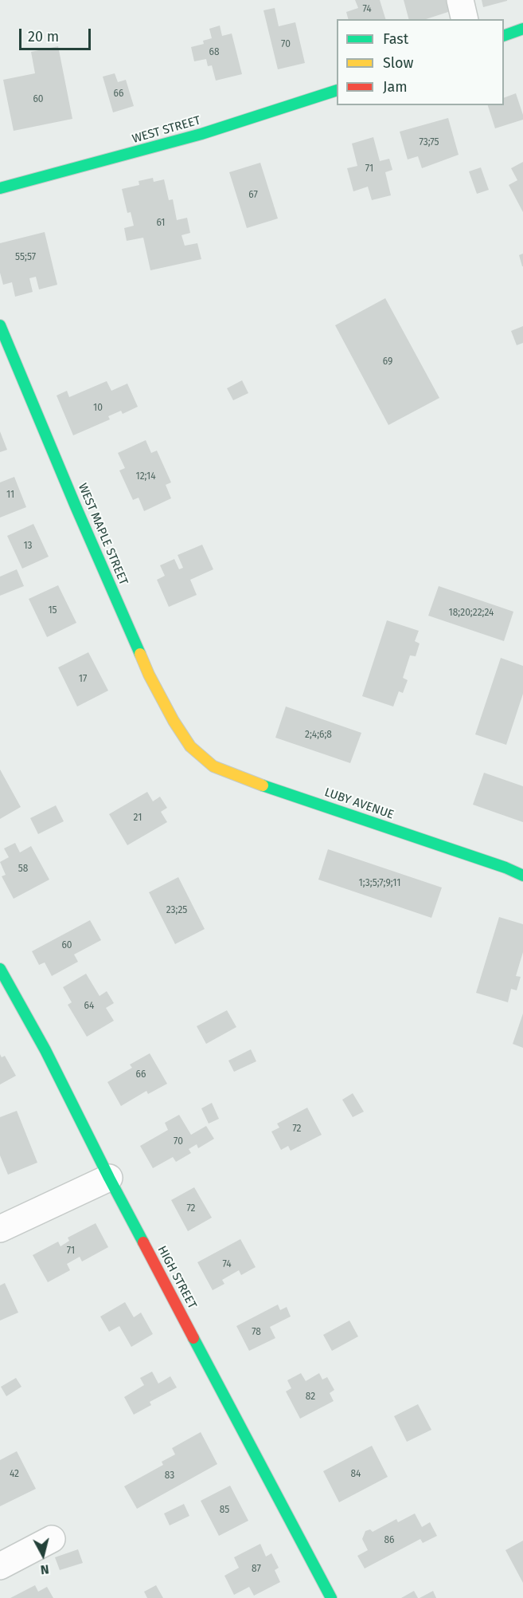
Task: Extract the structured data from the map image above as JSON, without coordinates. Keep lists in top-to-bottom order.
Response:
{
  "streets": {
    "street": [
      "WEST STREET",
      "WEST MAPLE STREET",
      "LUBY AVENUE",
      "HIGH STREET"
    ]
  },
  "crossings": [
    ["WEST MAPLE STREET", "LUBY AVENUE"]
  ],
  "house_numbers": [
    "74",
    "70",
    "68",
    "66",
    "60",
    "73;75",
    "71",
    "67",
    "61",
    "55;57",
    "69",
    "10",
    "12;14",
    "11",
    "13",
    "15",
    "18;20;22;24",
    "17",
    "2;4;6;8",
    "21",
    "58",
    "1;3;5;7;9;11",
    "23;25",
    "60",
    "64",
    "66",
    "72",
    "70",
    "72",
    "71",
    "74",
    "78",
    "82",
    "42",
    "84",
    "83",
    "85",
    "86",
    "87"
  ],
  "legend": ["Fast", "Slow", "Jam"],
  "scale_bar": "20 m",
  "north": "bottom"
}
